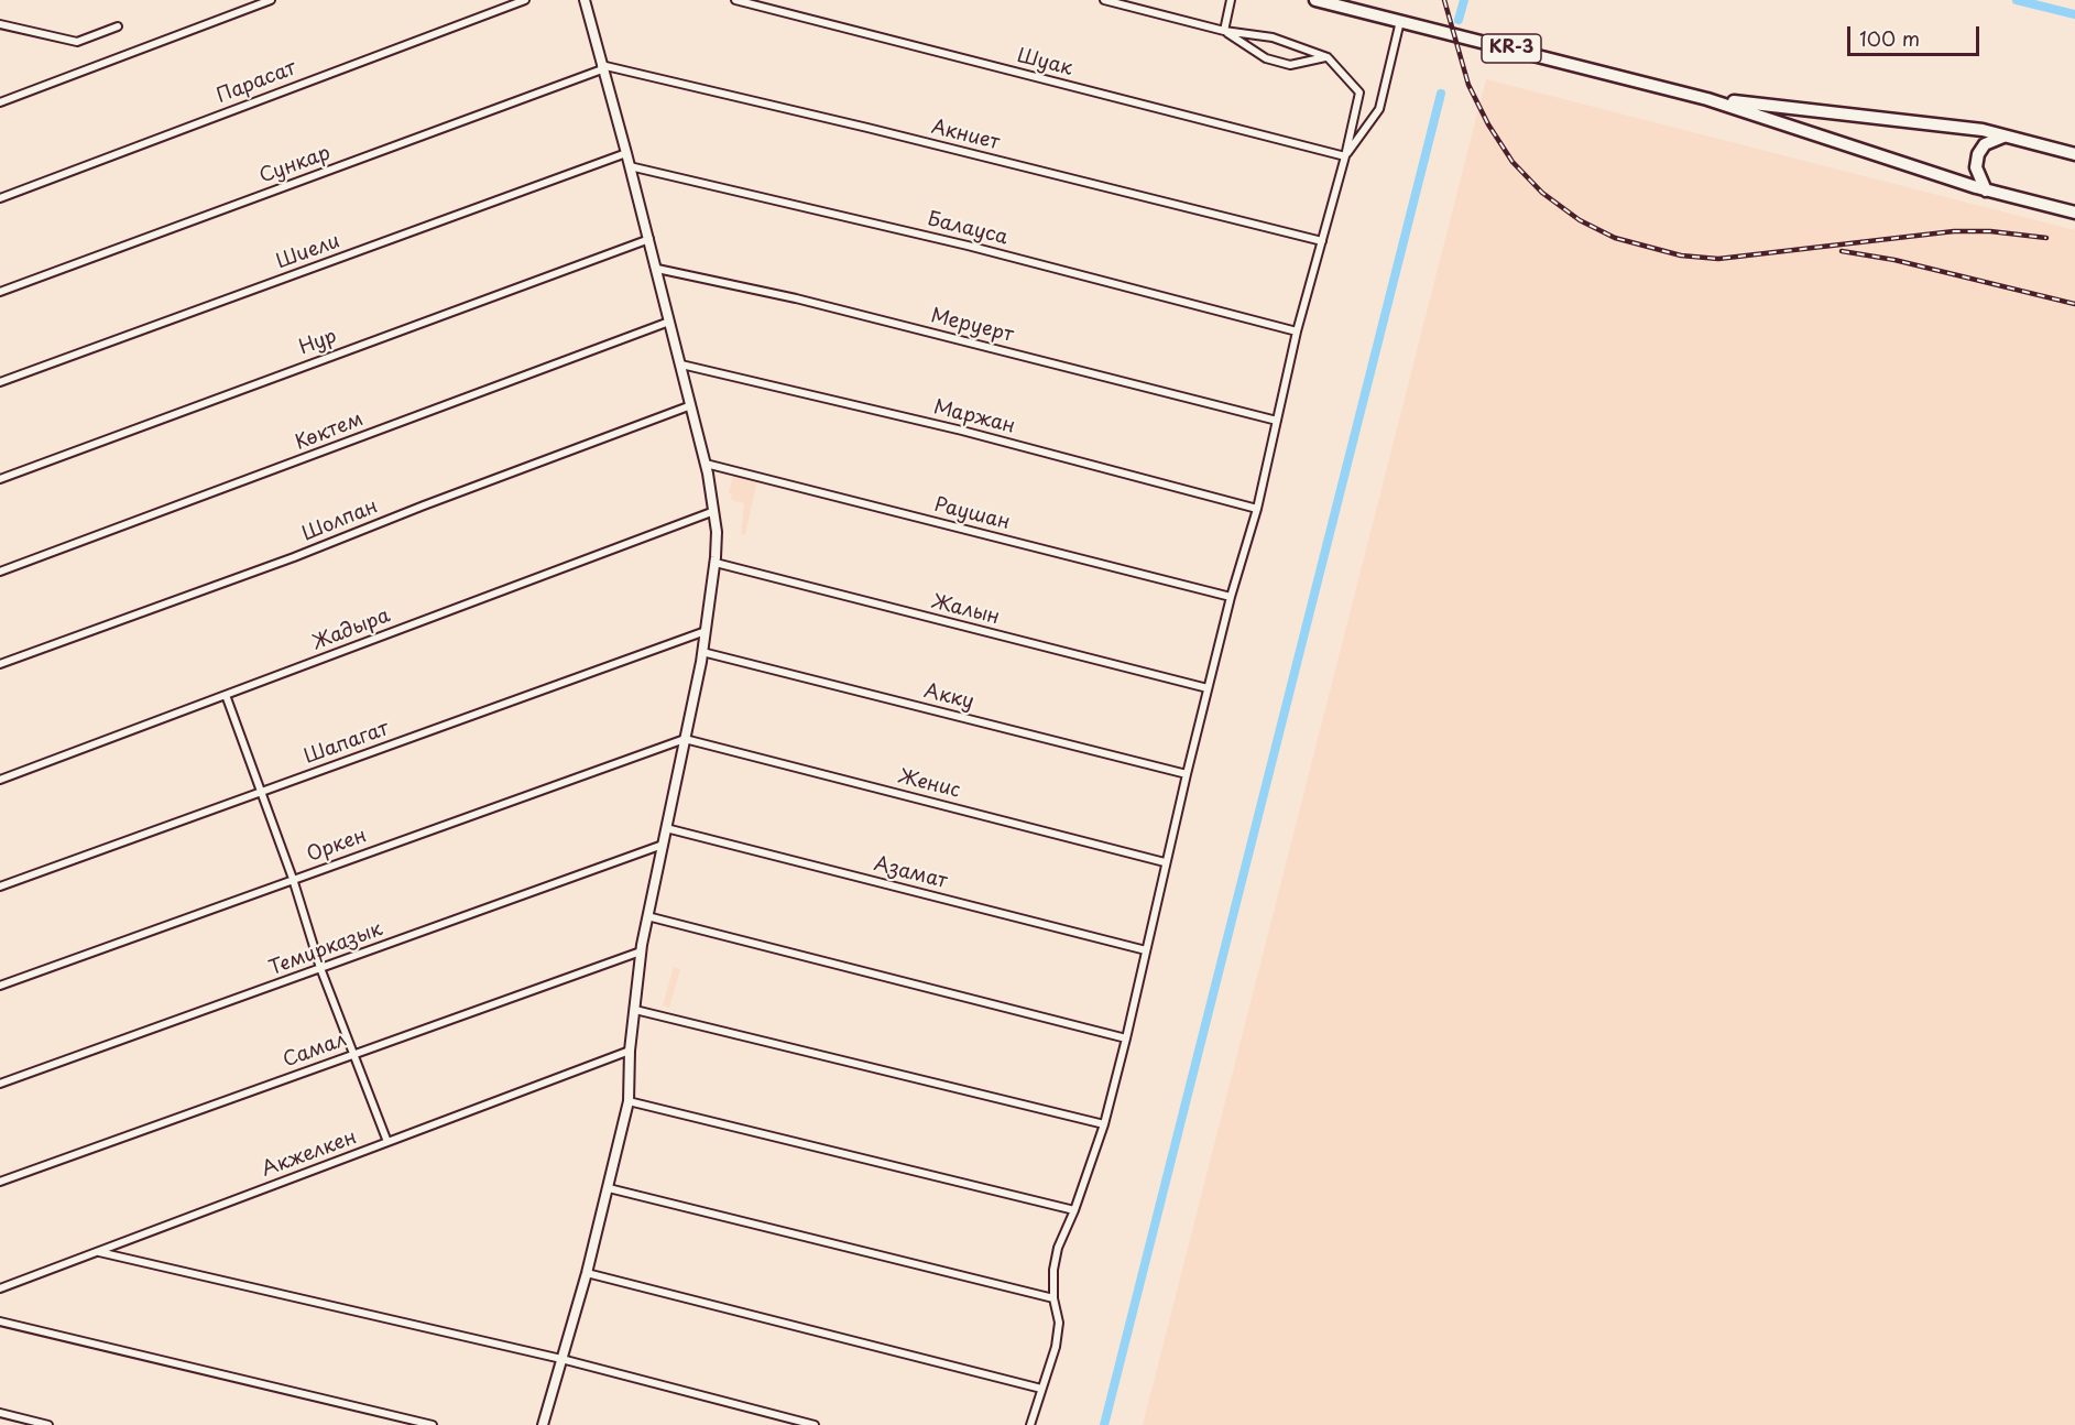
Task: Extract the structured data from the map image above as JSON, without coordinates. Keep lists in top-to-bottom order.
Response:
{
  "streets": {
    "main road": ["KR-3"],
    "street": [
      "Шуак",
      "Парасат",
      "Акниет",
      "Сункар",
      "Балауса",
      "Шиели",
      "Меруерт",
      "Нур",
      "Маржан",
      "Көктем",
      "Раушан",
      "Шолпан",
      "Жалын",
      "Жадыра",
      "Акку",
      "Шапагат",
      "Женис",
      "Оркен",
      "Азамат",
      "Темирказык",
      "Самал",
      "Акжелкен"
    ]
  },
  "crossings": [
    ["Акниет", "Сункар"],
    ["Женис", "Оркен"]
  ],
  "scale_bar": "100 m"
}
